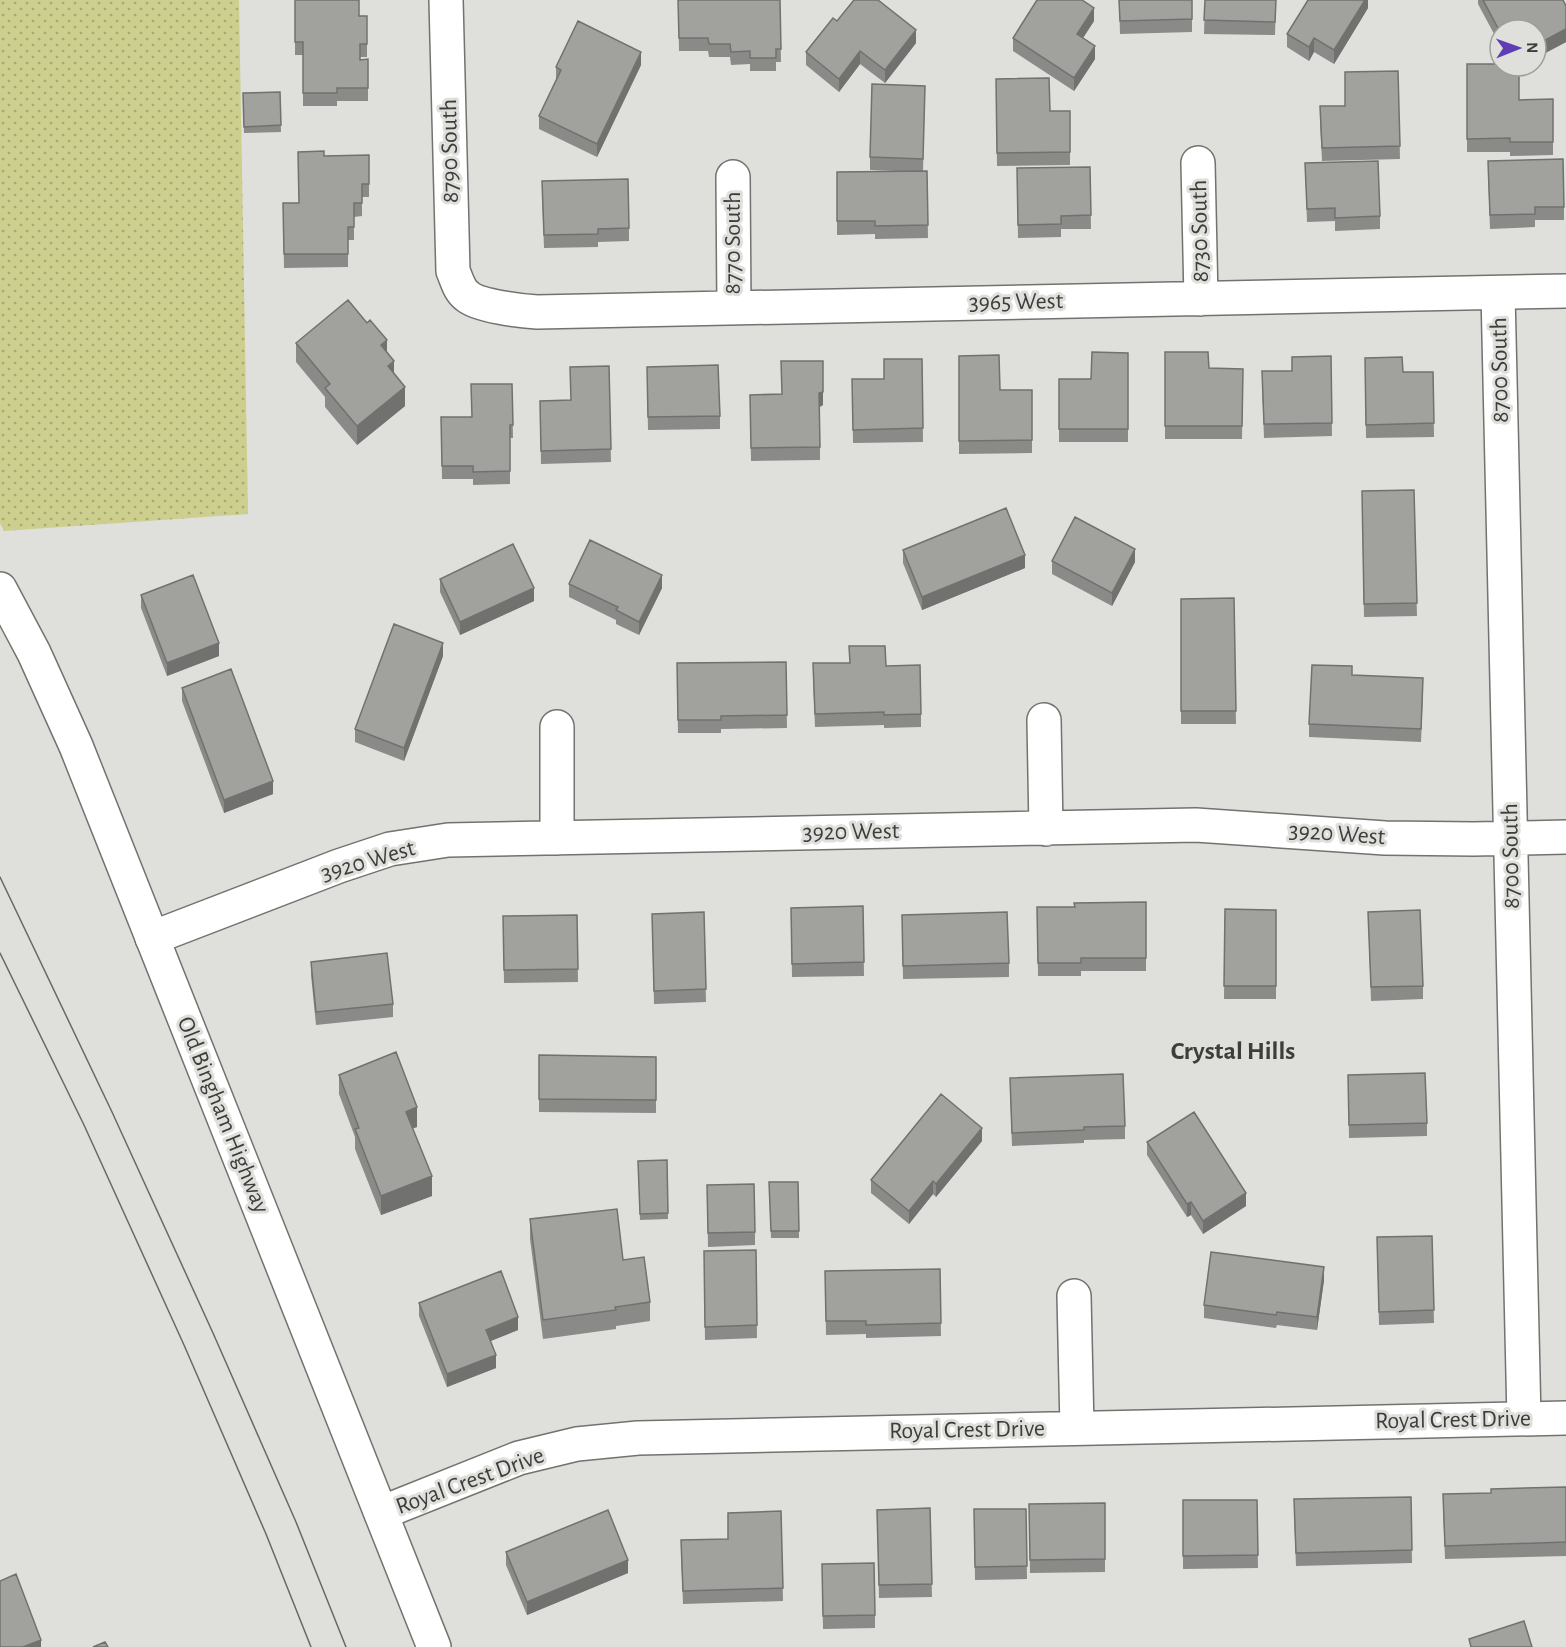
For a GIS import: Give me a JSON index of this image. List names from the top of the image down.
{
  "streets": {
    "street": [
      "8790 South",
      "8730 South",
      "8770 South",
      "3965 West",
      "8700 South",
      "3920 West",
      "Old Bingham Highway",
      "Royal Crest Drive"
    ]
  },
  "crossings": [
    ["8790 South", "3965 West"],
    ["8730 South", "3965 West"],
    ["8770 South", "3965 West"],
    ["3965 West", "8700 South"],
    ["8700 South", "3920 West"],
    ["8700 South", "Royal Crest Drive"],
    ["3920 West", "Old Bingham Highway"],
    ["Old Bingham Highway", "Royal Crest Drive"]
  ],
  "districts": ["Crystal Hills"],
  "north": "right"
}
